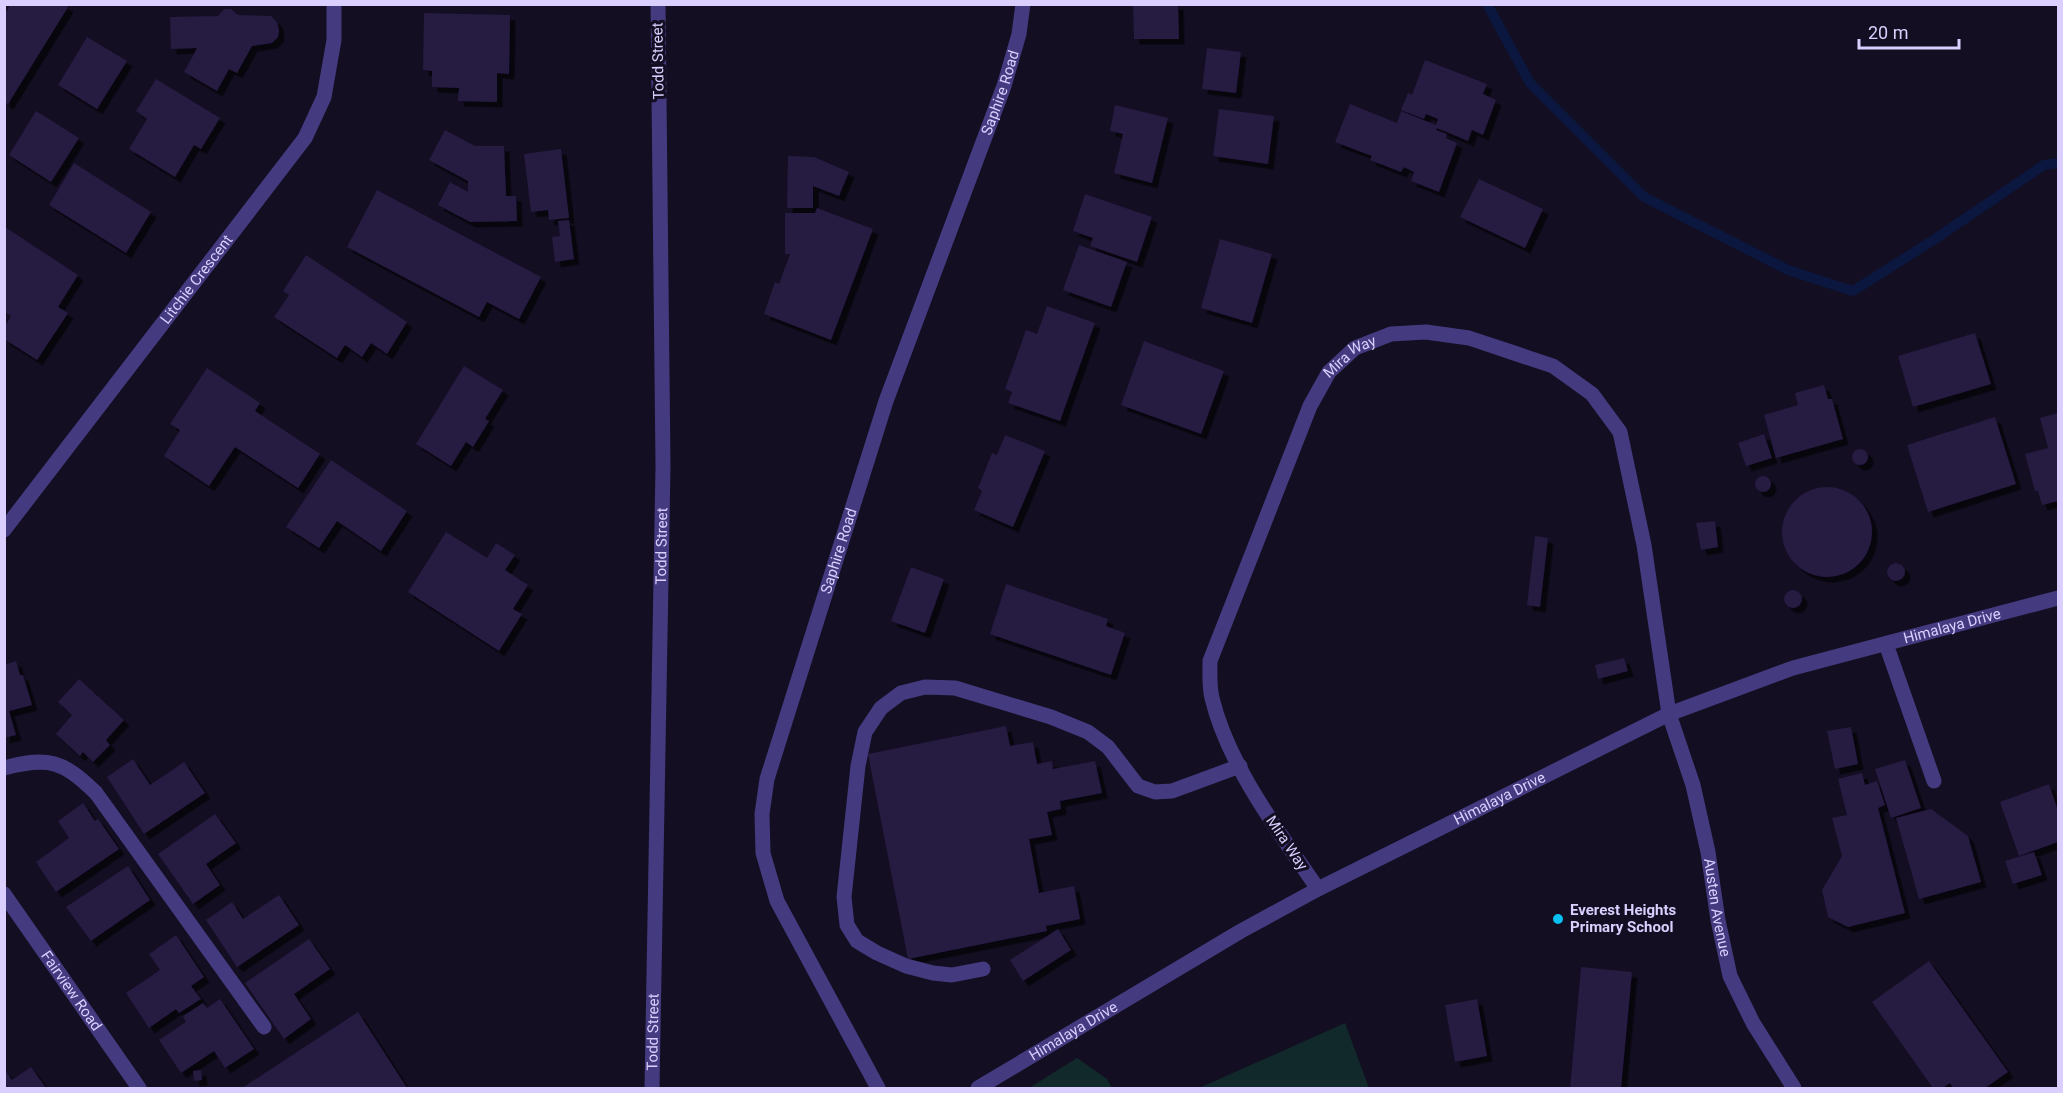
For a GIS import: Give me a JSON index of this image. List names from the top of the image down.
{
  "streets": {
    "street": [
      "Todd Street",
      "Saphire Road",
      "Litchie Crescent",
      "Mira Way",
      "Himalaya Drive",
      "Austen Avenue",
      "Fairview Road"
    ]
  },
  "crossings": [
    ["Mira Way", "Himalaya Drive"],
    ["Mira Way", "Austen Avenue"],
    ["Himalaya Drive", "Austen Avenue"]
  ],
  "places": ["Everest Heights Primary School"],
  "scale_bar": "20 m"
}
